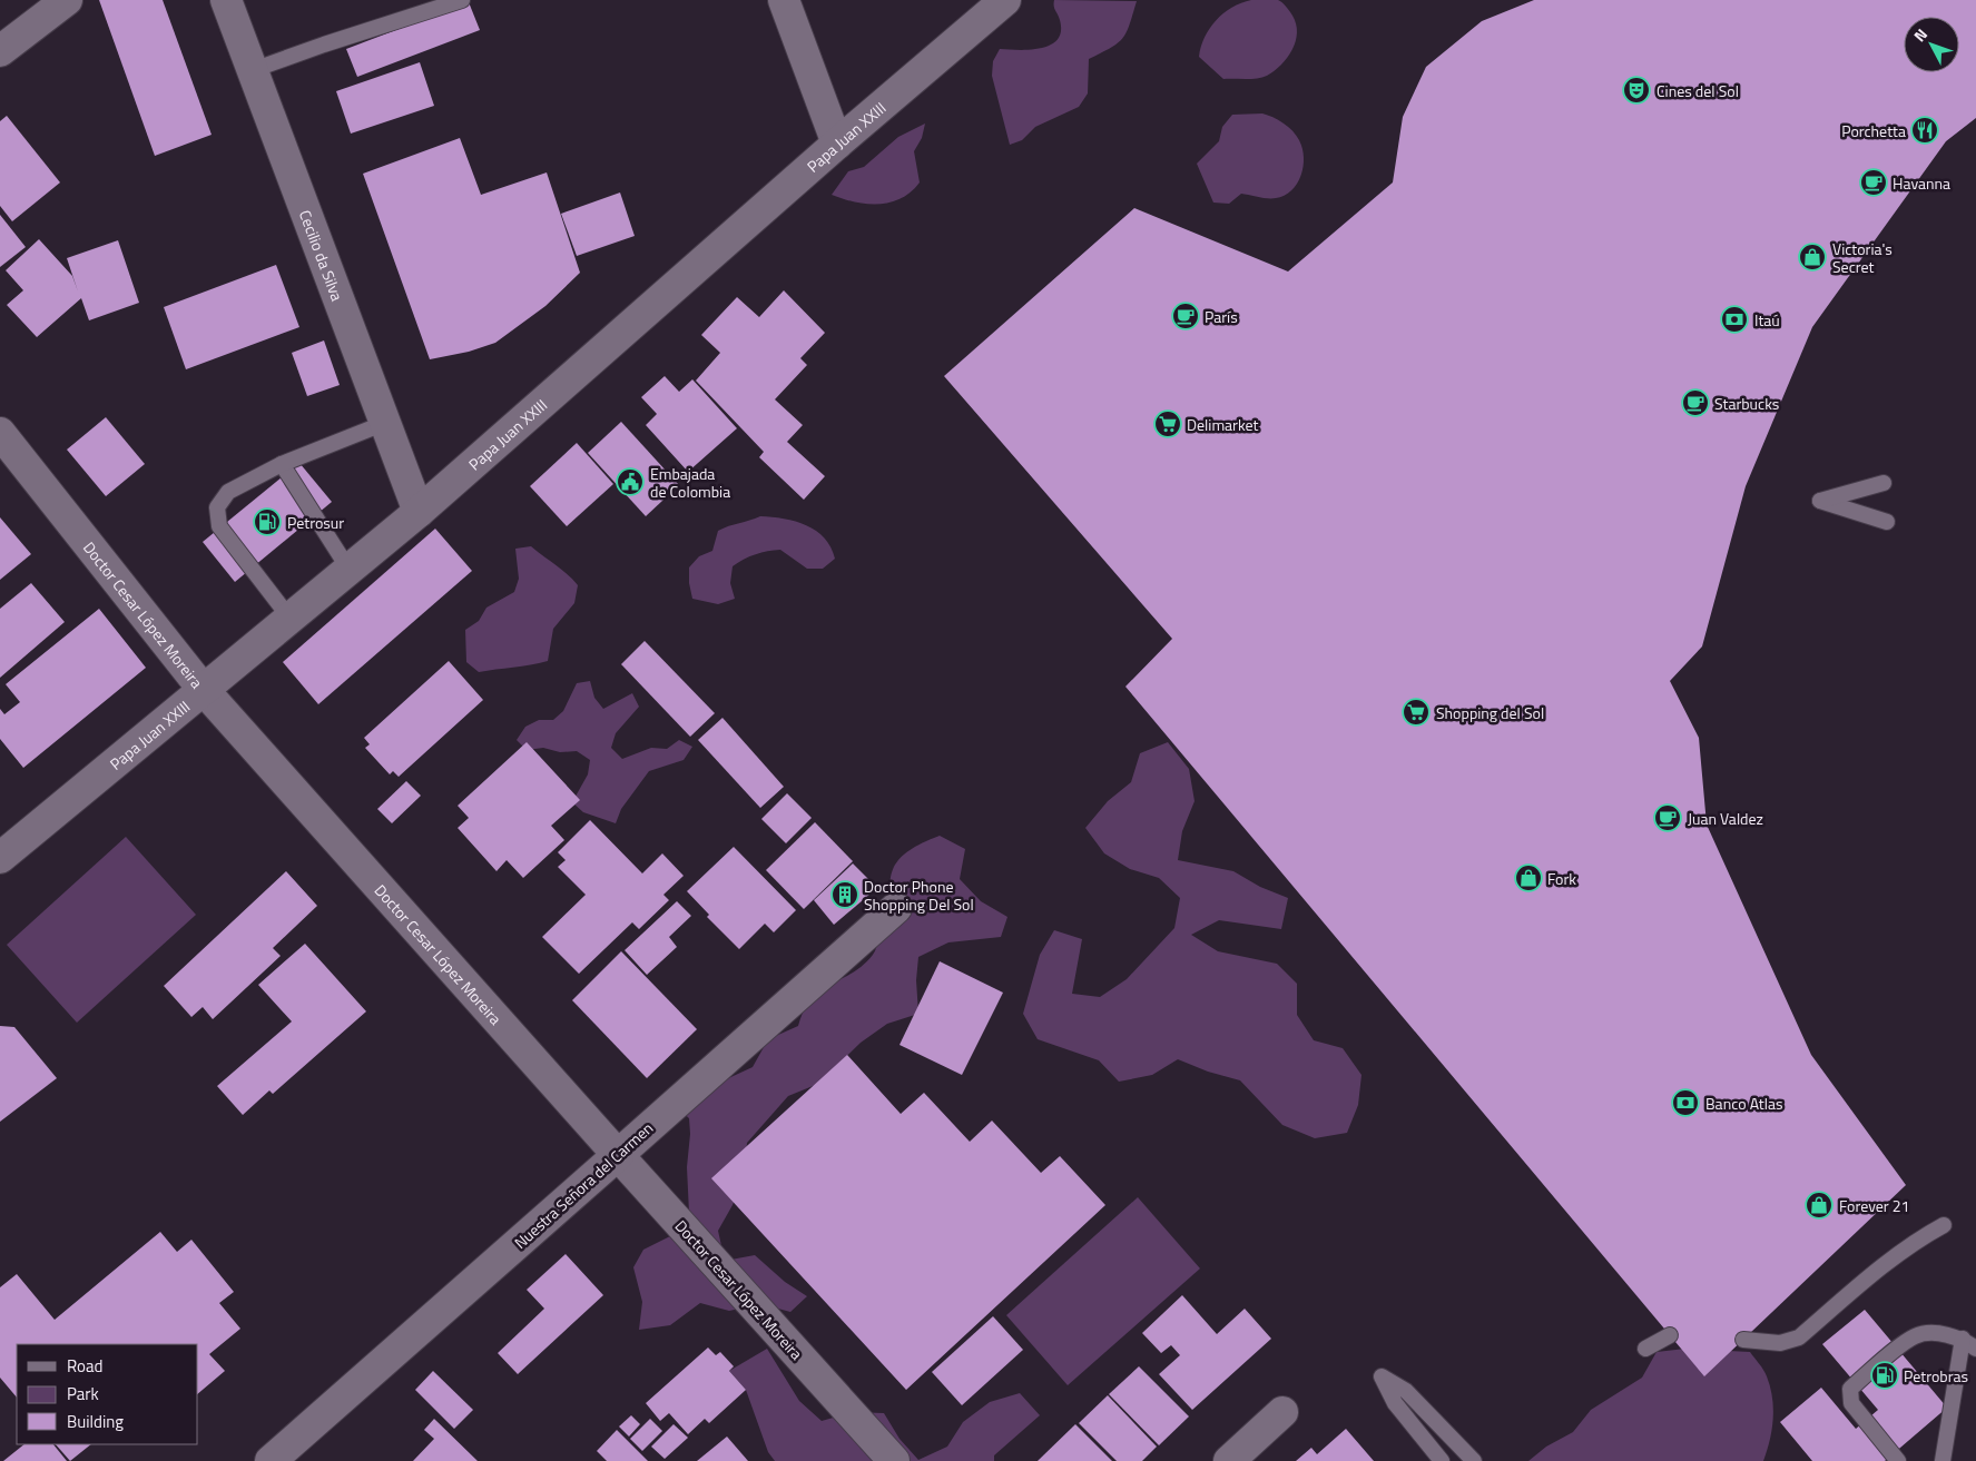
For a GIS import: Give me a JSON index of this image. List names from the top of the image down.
{
  "streets": {
    "street": [
      "Papa Juan XXIII",
      "Cecilio da Silva",
      "Doctor Cesar López Moreira",
      "Nuestra Señora del Carmen"
    ]
  },
  "crossings": [
    ["Papa Juan XXIII", "Cecilio da Silva"],
    ["Papa Juan XXIII", "Doctor Cesar López Moreira"],
    ["Doctor Cesar López Moreira", "Nuestra Señora del Carmen"]
  ],
  "places": {
    "theatre": ["Cines del Sol"],
    "restaurant": ["Porchetta"],
    "cafe": [
      "Havanna",
      "París",
      "Starbucks",
      "Juan Valdez"
    ],
    "shop": ["Victoria's Secret", "Fork", "Forever 21"],
    "bank": ["Itaú", "Banco Atlas"],
    "supermarket": ["Delimarket", "Shopping del Sol"],
    "public building": ["Embajada de Colombia"],
    "fuel station": ["Petrosur", "Petrobras"],
    "building": ["Doctor Phone Shopping Del Sol"]
  },
  "legend": ["Road", "Park", "Building"],
  "north": "top left"
}
